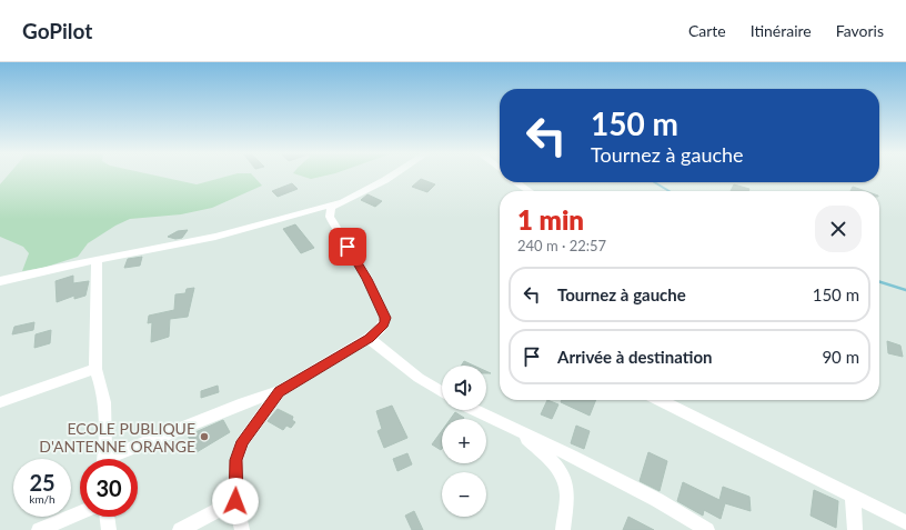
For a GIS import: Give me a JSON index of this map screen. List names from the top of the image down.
{
  "places": ["ECOLE PUBLIQUE D'ANTENNE ORANGE"],
  "page": {
    "header": "GoPilot",
    "nav": ["Carte", "Itinéraire", "Favoris"],
    "turn": ["150 m", "Tournez à gauche"],
    "heading": ["1 min", "240 m · 22:57"],
    "list": [
      {
        "name": "Tournez à gauche",
        "value": "150 m"
      },
      {
        "name": "Arrivée à destination",
        "value": "90 m"
      }
    ],
    "map_buttons": ["+", "−"],
    "speed": "25 km/h",
    "limit": "30"
  }
}
